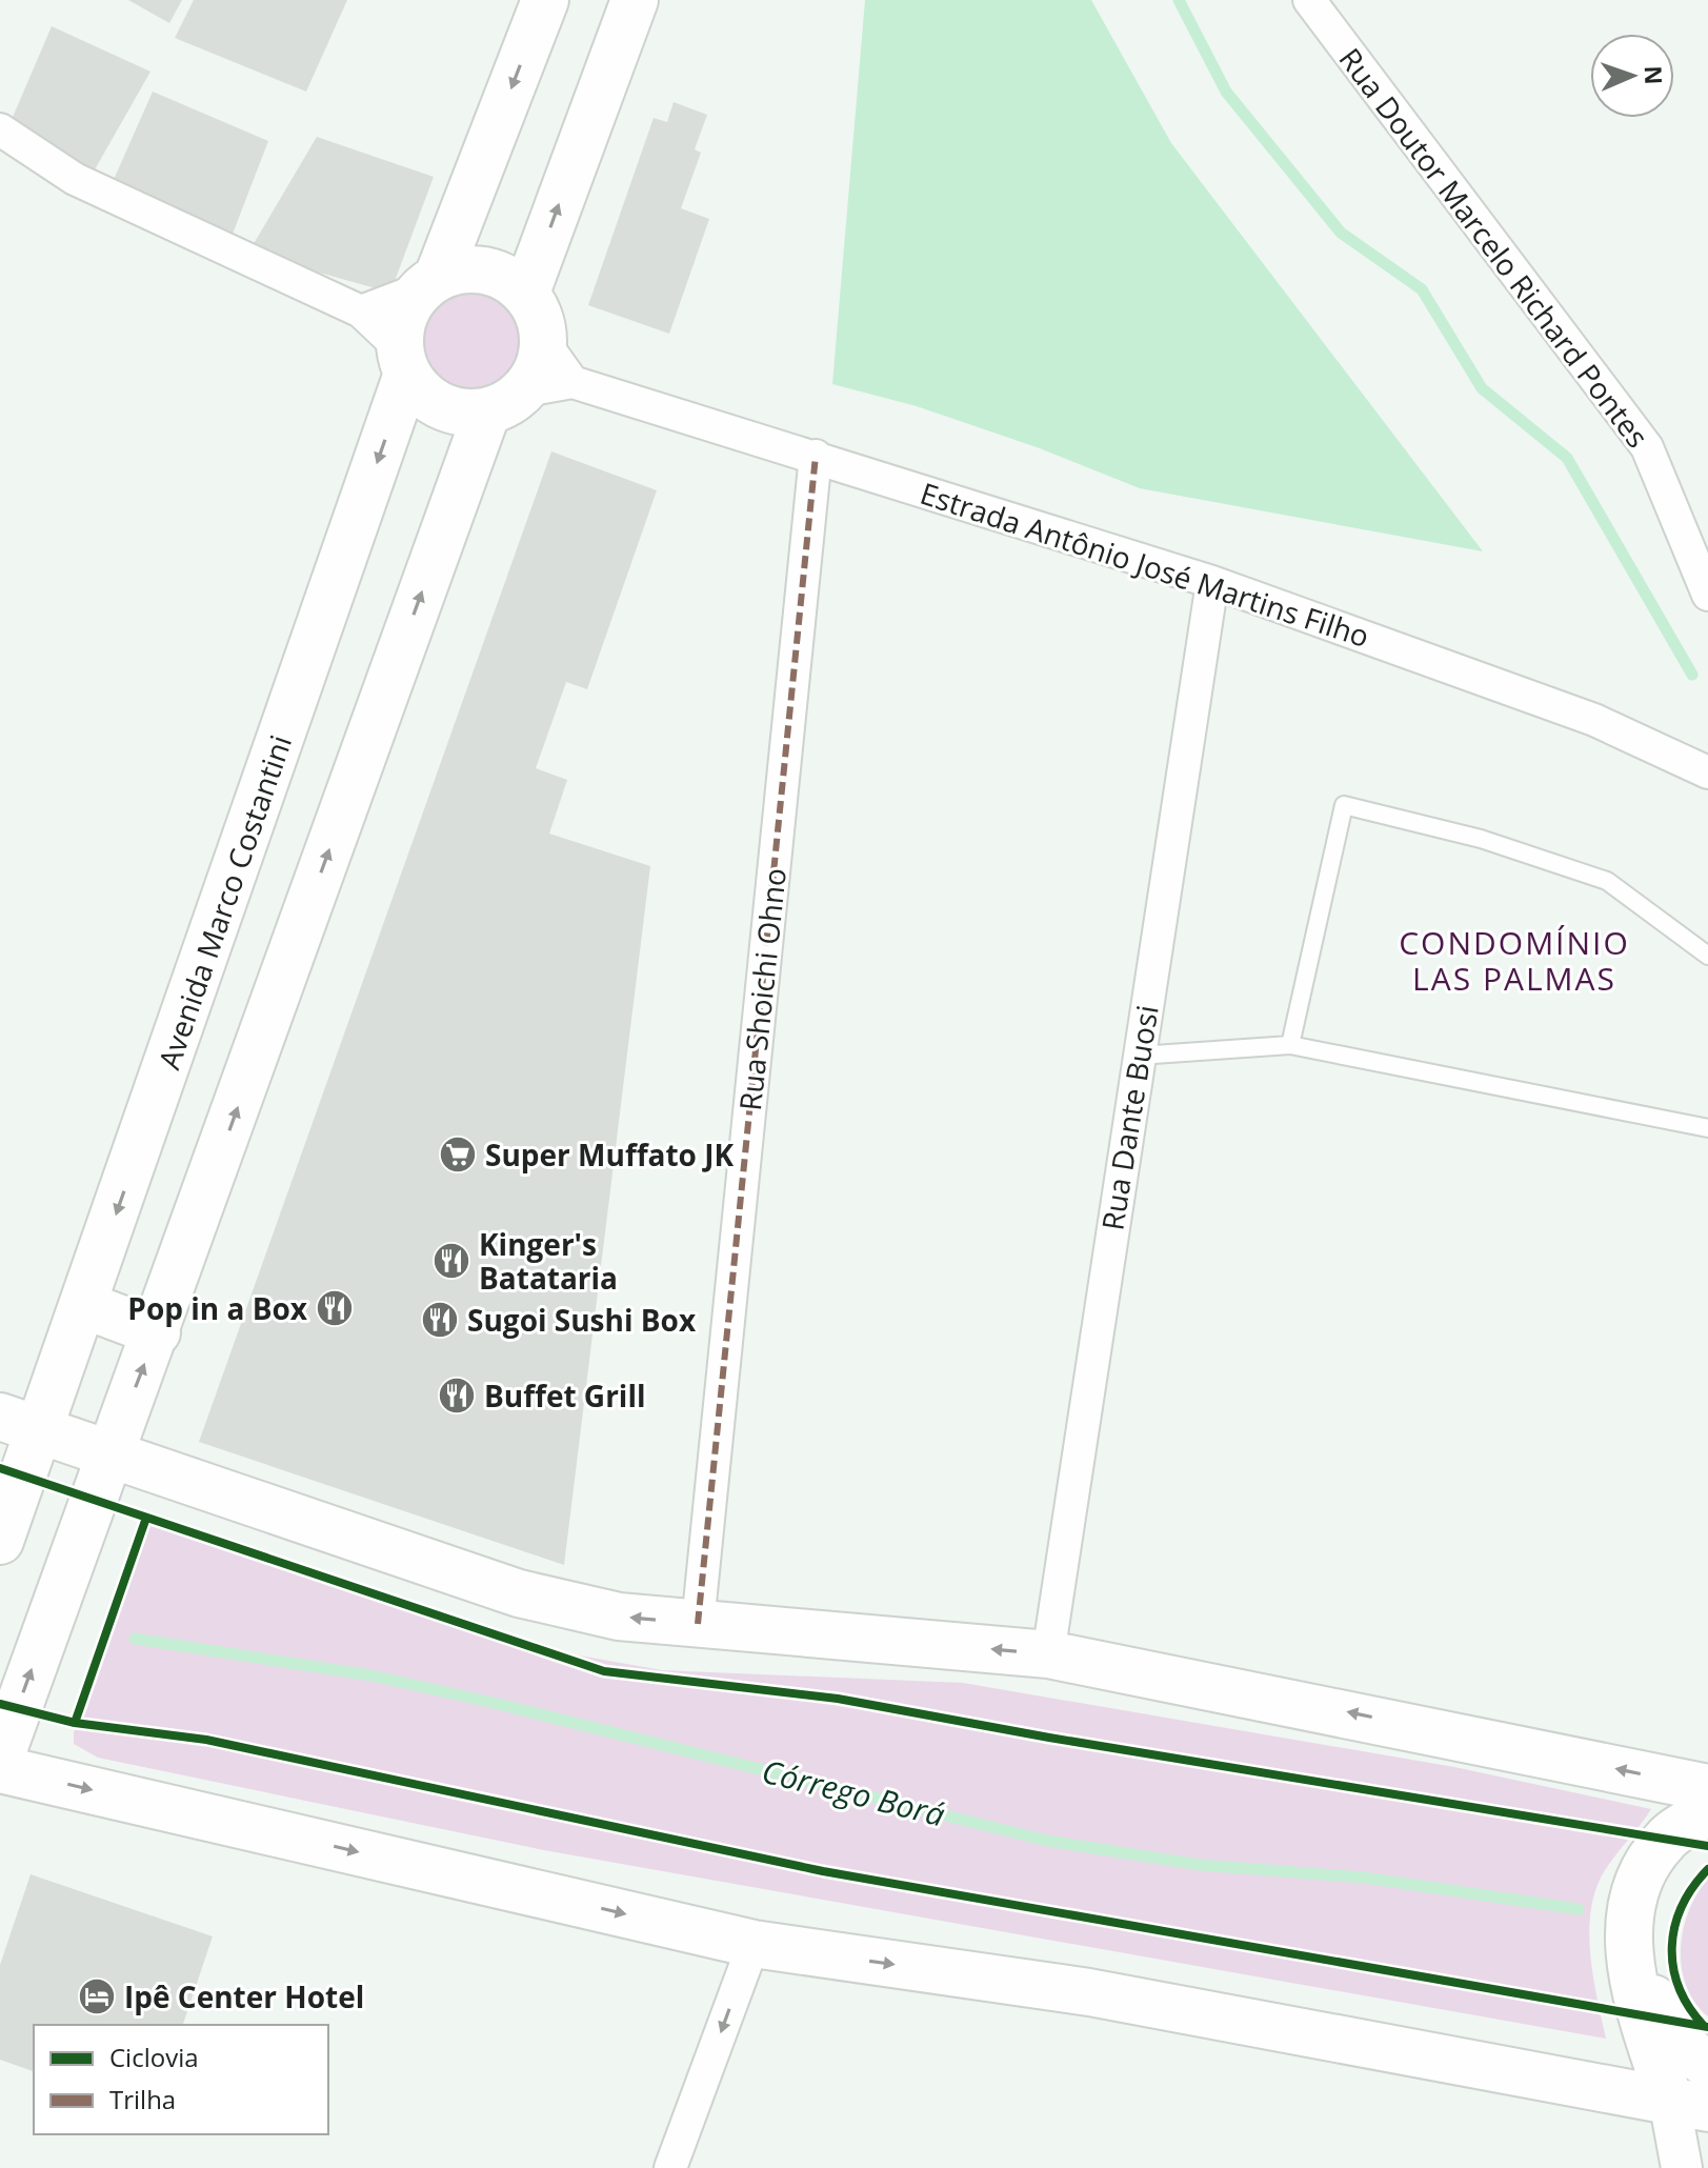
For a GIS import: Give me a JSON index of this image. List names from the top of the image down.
{
  "streets": {
    "main road": ["Avenida Marco Costantini"],
    "street": [
      "Rua Doutor Marcelo Richard Pontes",
      "Estrada Antônio José Martins Filho",
      "Rua Shoichi Ohno",
      "Rua Dante Buosi"
    ]
  },
  "crossings": [
    ["Estrada Antônio José Martins Filho", "Avenida Marco Costantini"],
    ["Estrada Antônio José Martins Filho", "Rua Shoichi Ohno"],
    ["Estrada Antônio José Martins Filho", "Rua Dante Buosi"]
  ],
  "districts": ["CONDOMÍNIO LAS PALMAS"],
  "water": ["Córrego Borá"],
  "places": {
    "supermarket": ["Super Muffato JK"],
    "restaurant": [
      "Kinger's Batataria",
      "Pop in a Box",
      "Sugoi Sushi Box",
      "Buffet Grill"
    ],
    "hotel": ["Ipê Center Hotel"]
  },
  "legend": ["Ciclovia", "Trilha"],
  "north": "right"
}
